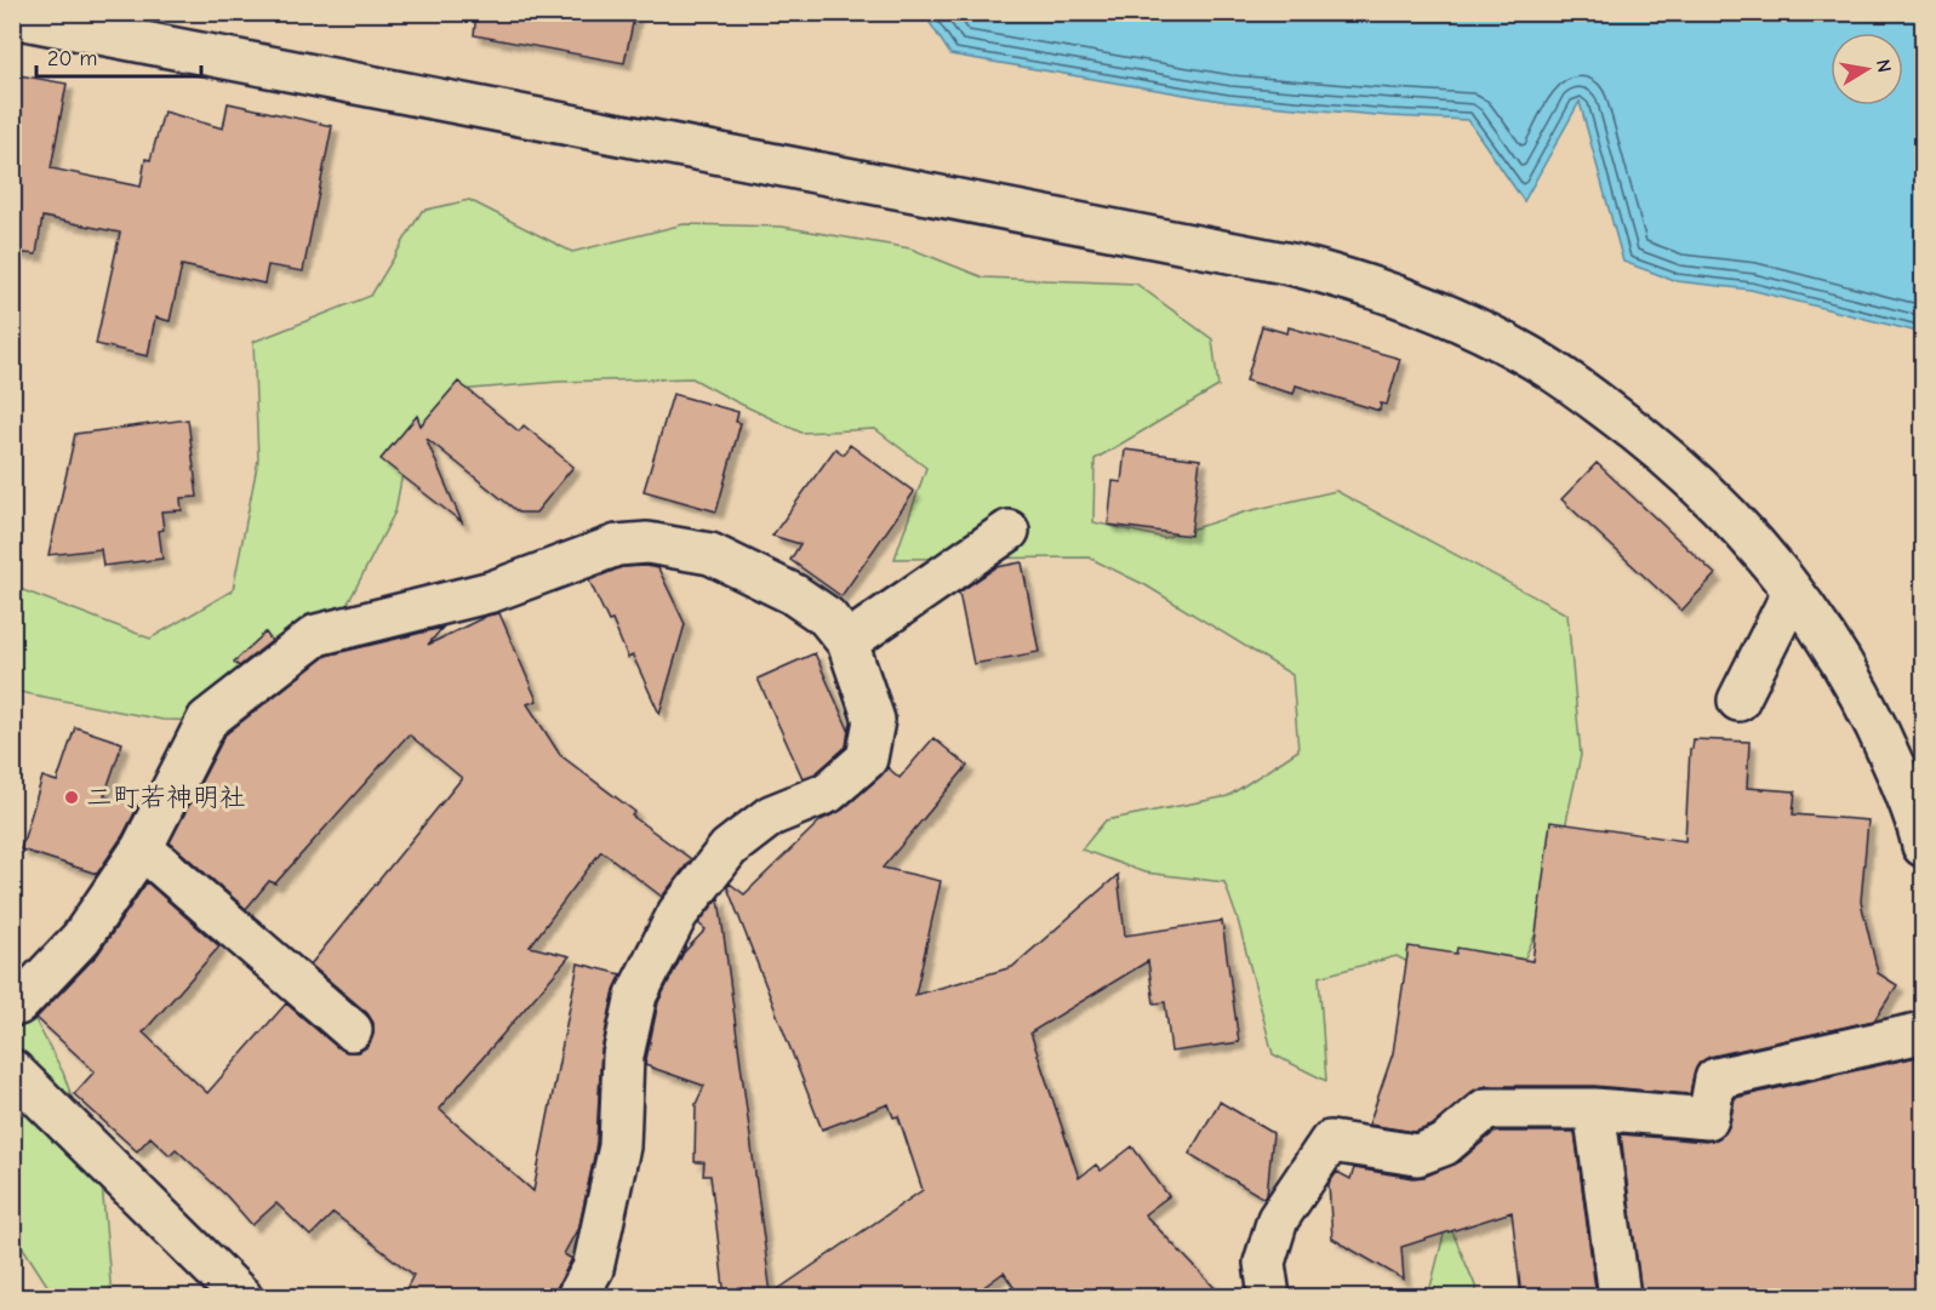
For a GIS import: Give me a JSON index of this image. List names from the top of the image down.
{
  "places": ["二町若神明社"],
  "scale_bar": "20 m",
  "north": "right"
}
